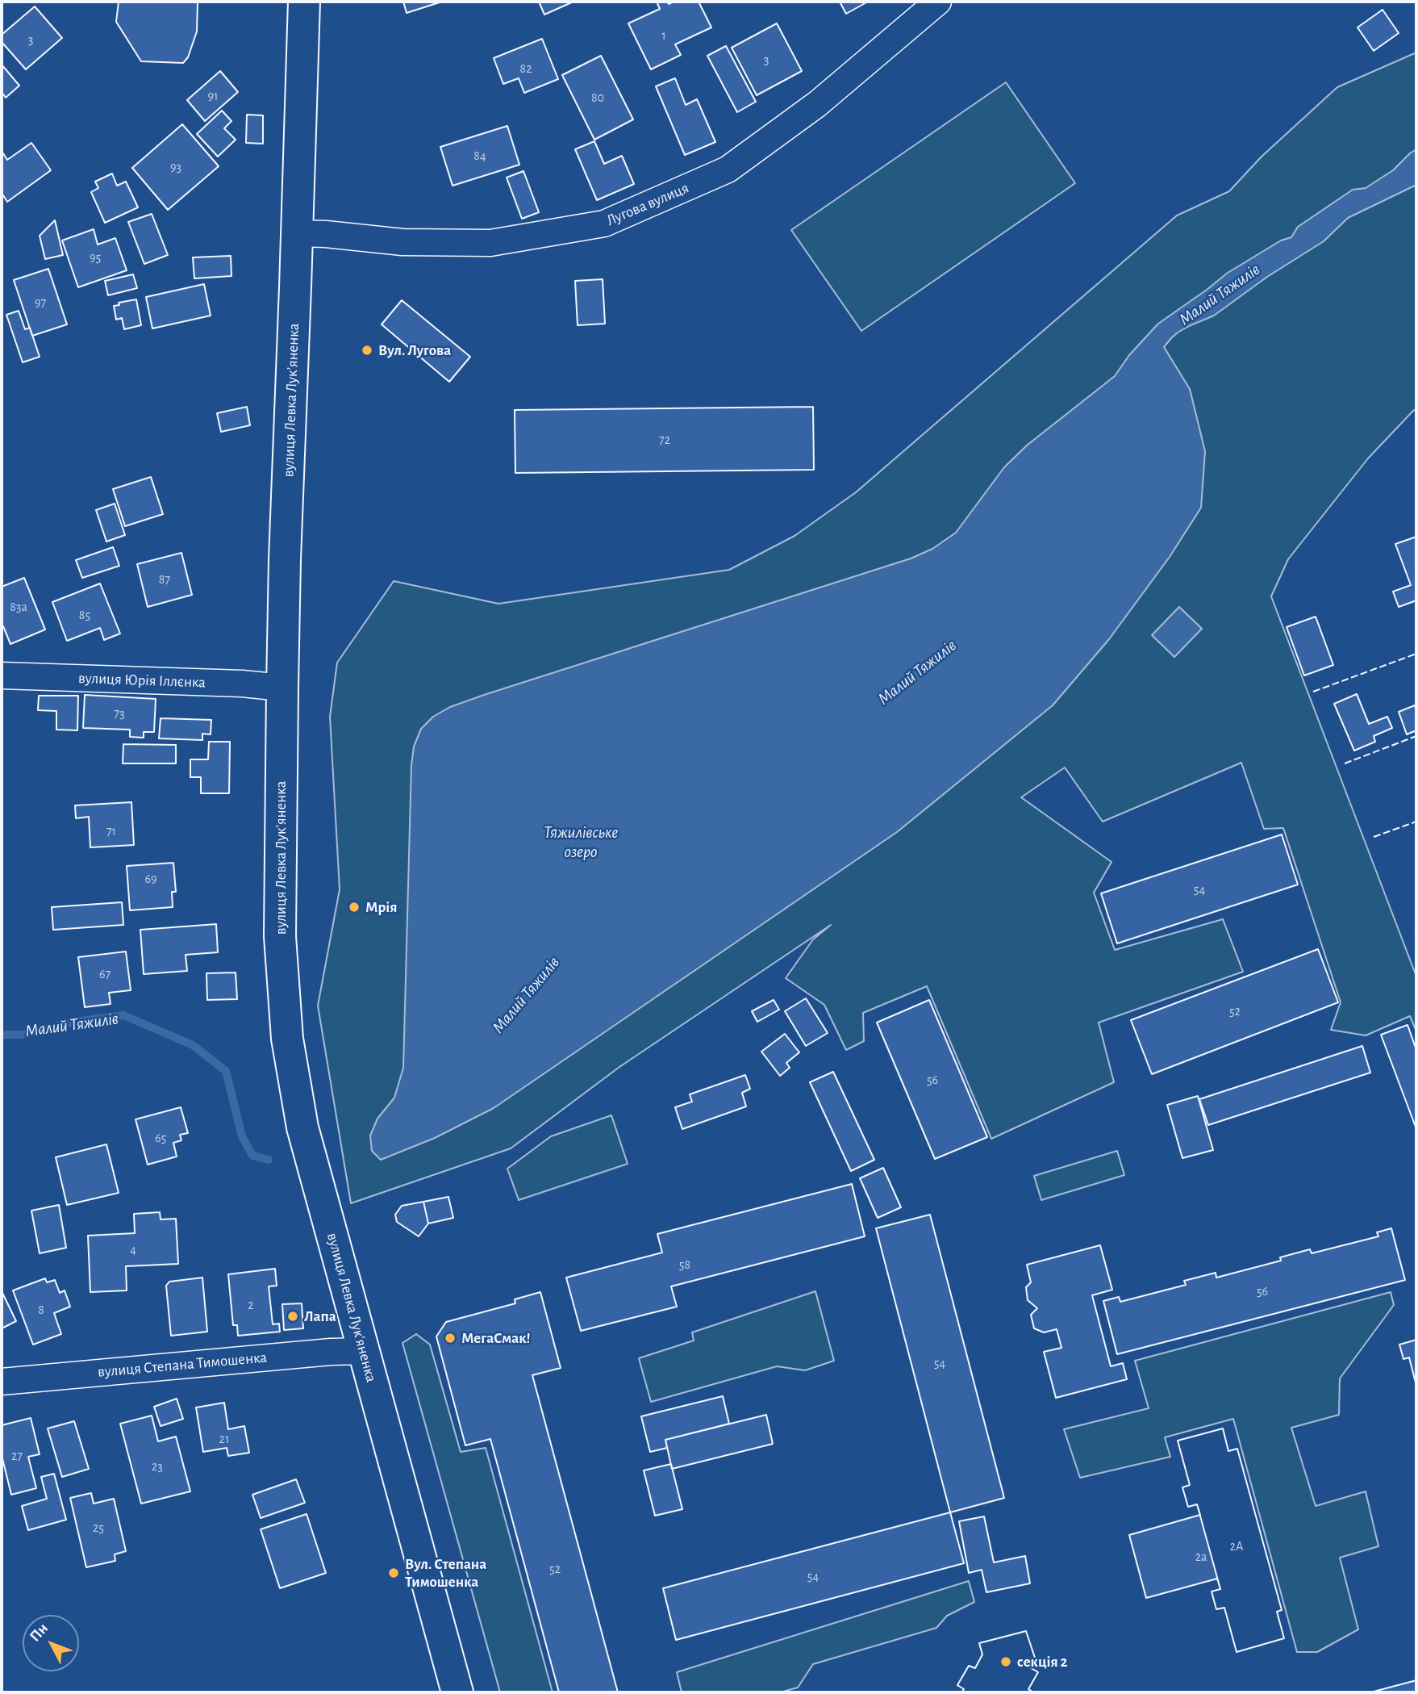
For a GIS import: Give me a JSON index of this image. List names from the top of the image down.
{
  "streets": {
    "main road": ["вулиця Левка Лукʼяненка"],
    "street": ["Лугова вулиця", "вулиця Юрія Іллєнка", "вулиця Степана Тимошенка"]
  },
  "crossings": [
    ["Лугова вулиця", "вулиця Левка Лукʼяненка"],
    ["вулиця Левка Лукʼяненка", "вулиця Юрія Іллєнка"],
    ["вулиця Левка Лукʼяненка", "вулиця Степана Тимошенка"]
  ],
  "water": ["Малий Тяжилів", "Тяжилівське озеро"],
  "places": [
    "Вул. Лугова",
    "Мрія",
    "Лапа",
    "МегаСмак!",
    "Вул. Степана Тимошенка",
    "секція 2"
  ],
  "house_numbers": [
    "1",
    "3",
    "3",
    "82",
    "91",
    "80",
    "84",
    "93",
    "95",
    "97",
    "72",
    "87",
    "83а",
    "85",
    "73",
    "71",
    "69",
    "54",
    "67",
    "52",
    "56",
    "65",
    "4",
    "58",
    "56",
    "2",
    "8",
    "54",
    "21",
    "27",
    "23",
    "25",
    "2А",
    "2а",
    "52",
    "54"
  ],
  "north": "top left"
}
